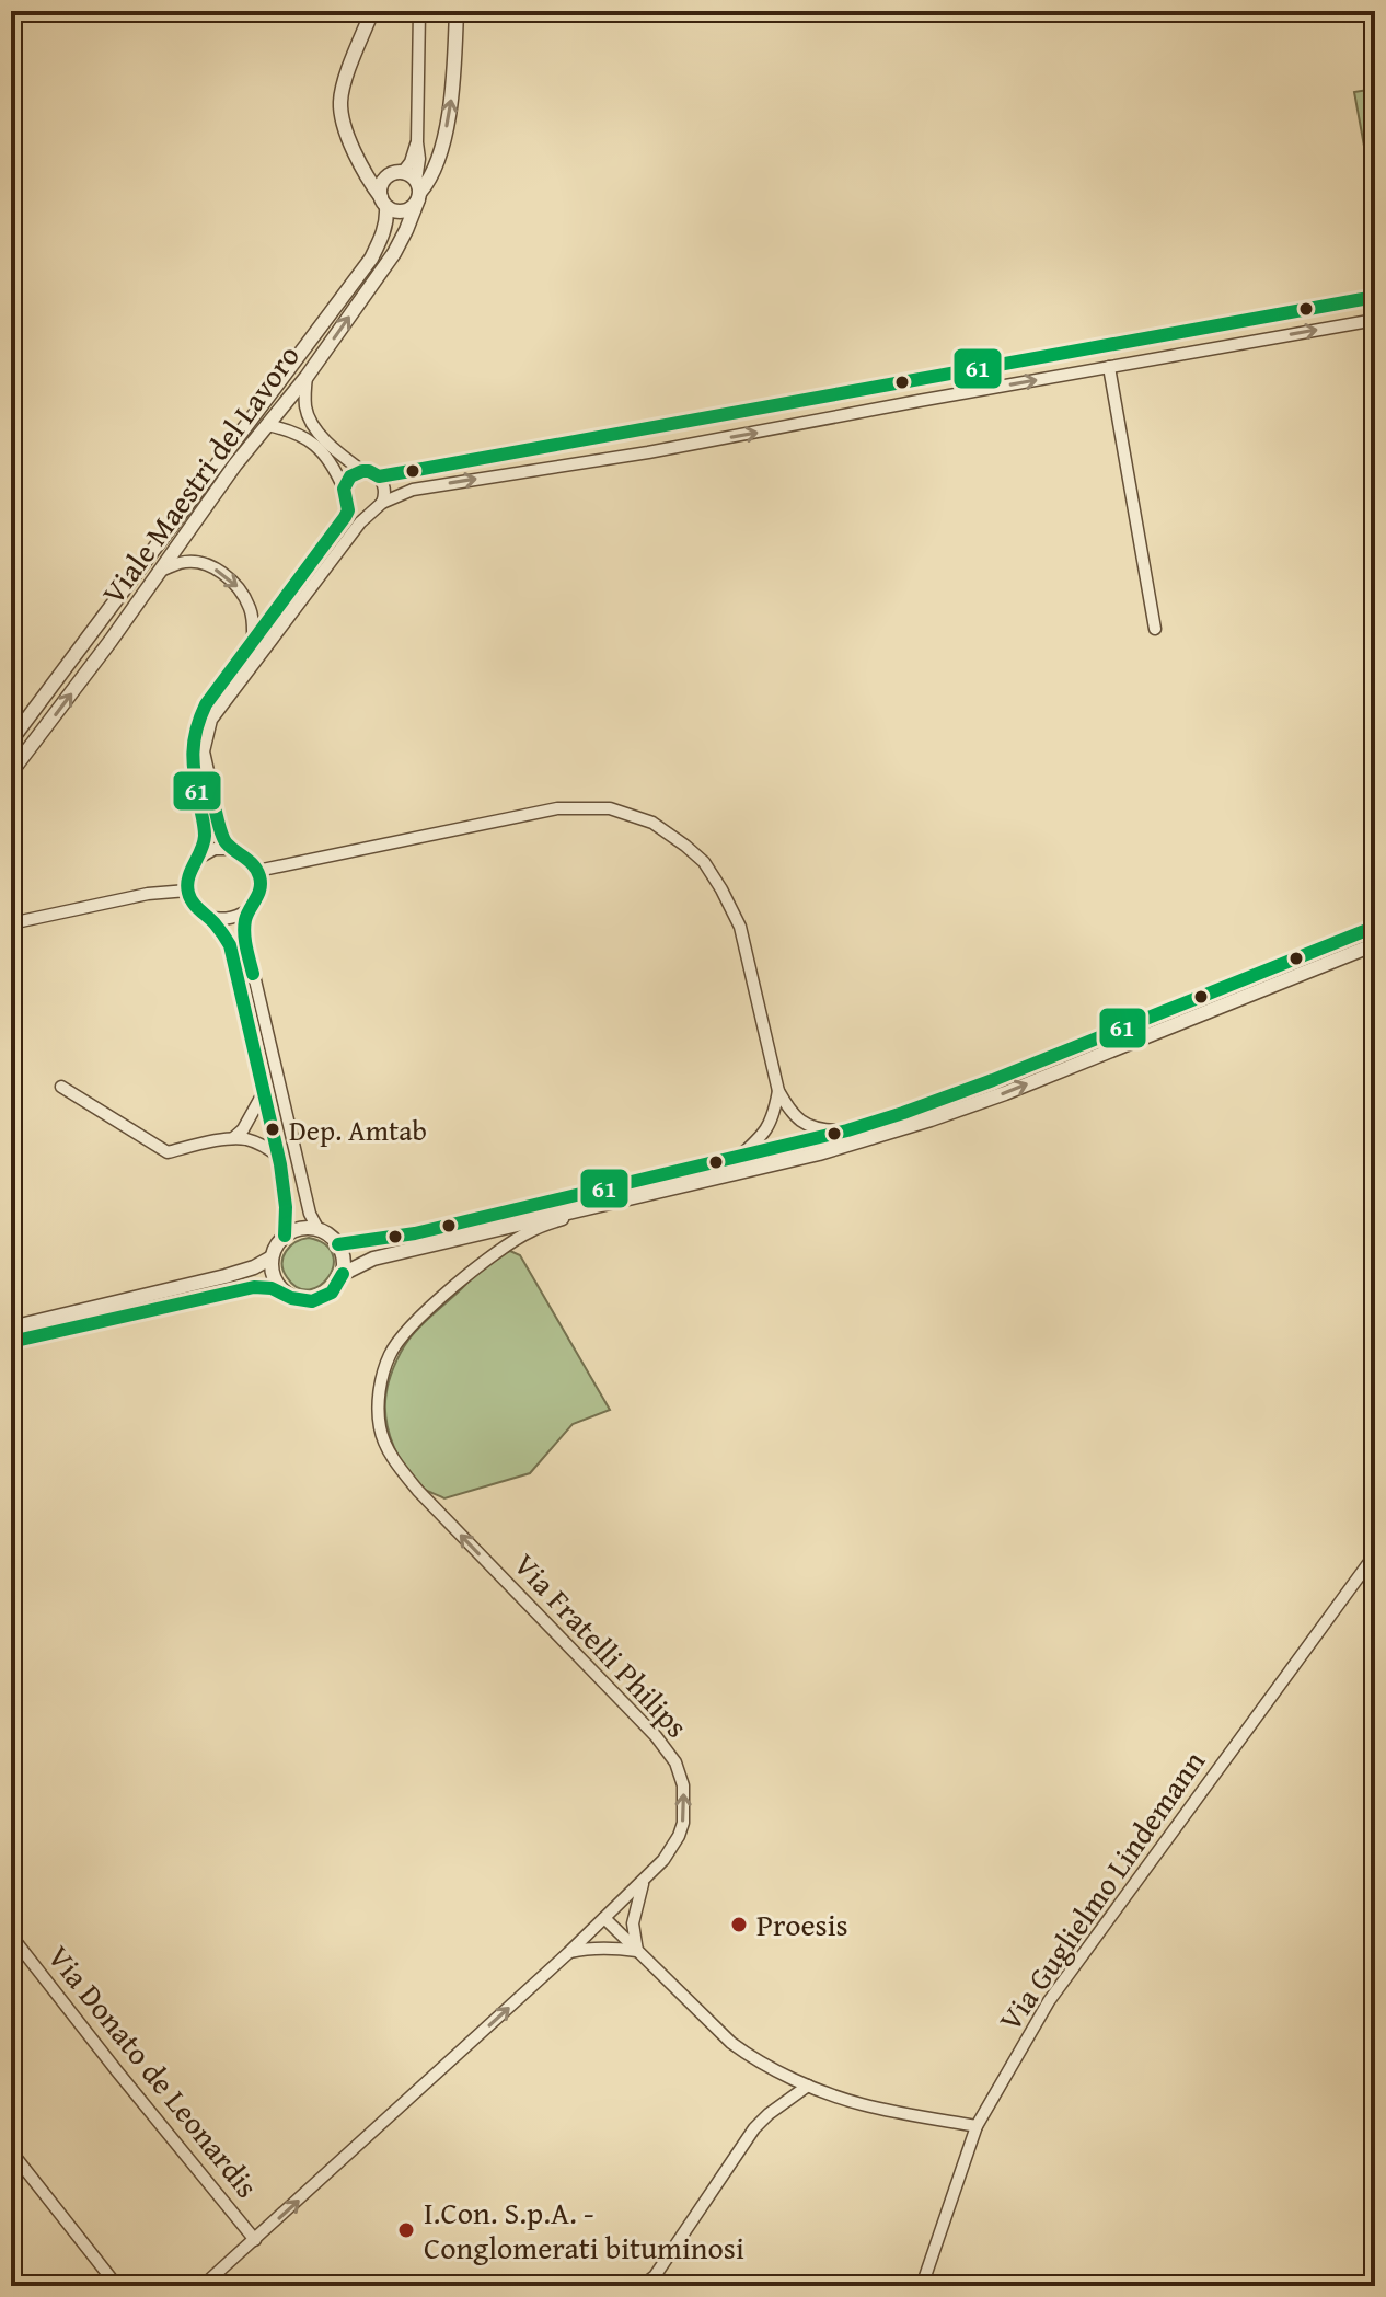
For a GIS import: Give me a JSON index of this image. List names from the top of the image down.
{
  "streets": {
    "street": [
      "Viale Maestri del Lavoro",
      "Via Fratelli Philips",
      "Via Guglielmo Lindemann",
      "Via Donato de Leonardis"
    ]
  },
  "crossings": [
    ["Via Fratelli Philips", "Via Donato de Leonardis"]
  ],
  "places": ["Dep. Amtab", "Proesis", "I.Con. S.p.A. - Conglomerati bituminosi"],
  "lines": ["transit line 61"]
}
